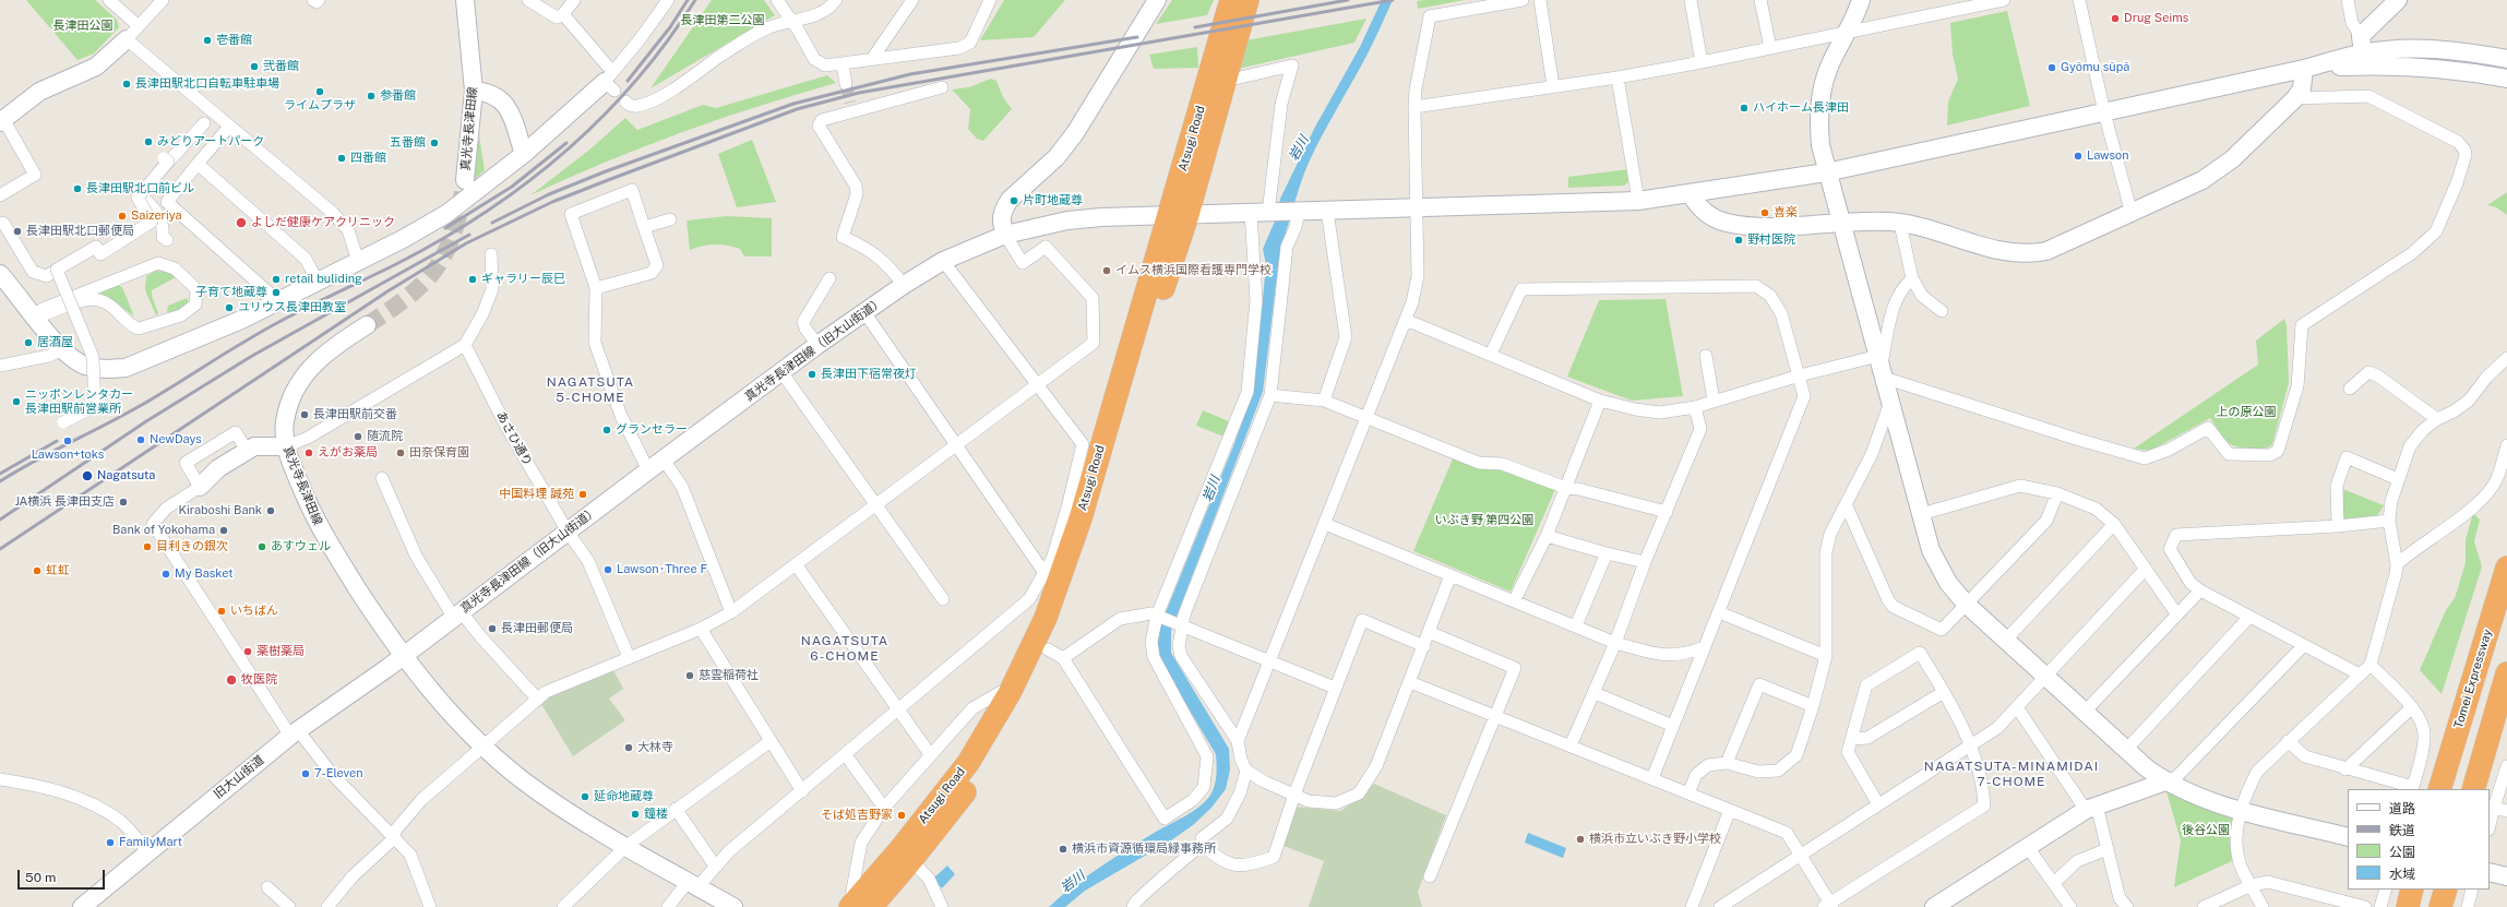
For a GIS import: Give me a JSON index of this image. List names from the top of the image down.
{
  "streets": {
    "highway": ["Atsugi Road", "Tomei Expressway"],
    "street": [
      "真光寺長津田線",
      "真光寺長津田線（旧大山街道）",
      "あさひ通り",
      "旧大山街道"
    ]
  },
  "crossings": [
    ["真光寺長津田線", "真光寺長津田線（旧大山街道）"],
    ["真光寺長津田線", "旧大山街道"],
    ["Atsugi Road", "真光寺長津田線（旧大山街道）"],
    ["真光寺長津田線（旧大山街道）", "あさひ通り"],
    ["真光寺長津田線（旧大山街道）", "旧大山街道"]
  ],
  "districts": ["NAGATSUTA 5-CHOME", "NAGATSUTA 6-CHOME", "NAGATSUTA-MINAMIDAI 7-CHOME"],
  "water": ["岩川"],
  "parks": [
    "長津田第二公園",
    "長津田公園",
    "上の原公園",
    "いぶき野 第四公園",
    "後谷公園"
  ],
  "places": [
    "Drug Seims",
    "壱番館",
    "弐番館",
    "Gyōmu sūpā",
    "長津田駅北口自転車駐車場",
    "ライムプラザ",
    "参番館",
    "ハイホーム長津田",
    "みどりアートパーク",
    "五番館",
    "Lawson",
    "四番館",
    "長津田駅北口前ビル",
    "片町地蔵尊",
    "喜楽",
    "Saizeriya",
    "よしだ健康ケアクリニック",
    "長津田駅北口郵便局",
    "野村医院",
    "イムス横浜国際看護専門学校",
    "retail buliding",
    "ギャラリー辰巳",
    "子育て地蔵尊",
    "ユリウス長津田教室",
    "居酒屋",
    "長津田下宿常夜灯",
    "ニッポンレンタカー 長津田駅前営業所",
    "長津田駅前交番",
    "グランセラー",
    "随流院",
    "NewDays",
    "Lawson+toks",
    "えがお薬局",
    "田奈保育園",
    "Nagatsuta",
    "中国料理 誠苑",
    "JA横浜 長津田支店",
    "Kiraboshi Bank",
    "Bank of Yokohama",
    "目利きの銀次",
    "あすウェル",
    "Lawson･Three F",
    "虹虹",
    "My Basket",
    "いちばん",
    "長津田郵便局",
    "薬樹薬局",
    "慈雲稲荷社",
    "牧医院",
    "大林寺",
    "7-Eleven",
    "延命地蔵尊",
    "鐘楼",
    "そば処吉野家",
    "横浜市立いぶき野小学校",
    "FamilyMart",
    "横浜市資源循環局緑事務所"
  ],
  "legend": [
    "道路",
    "鉄道",
    "公園",
    "水域"
  ],
  "scale_bar": "50 m"
}
